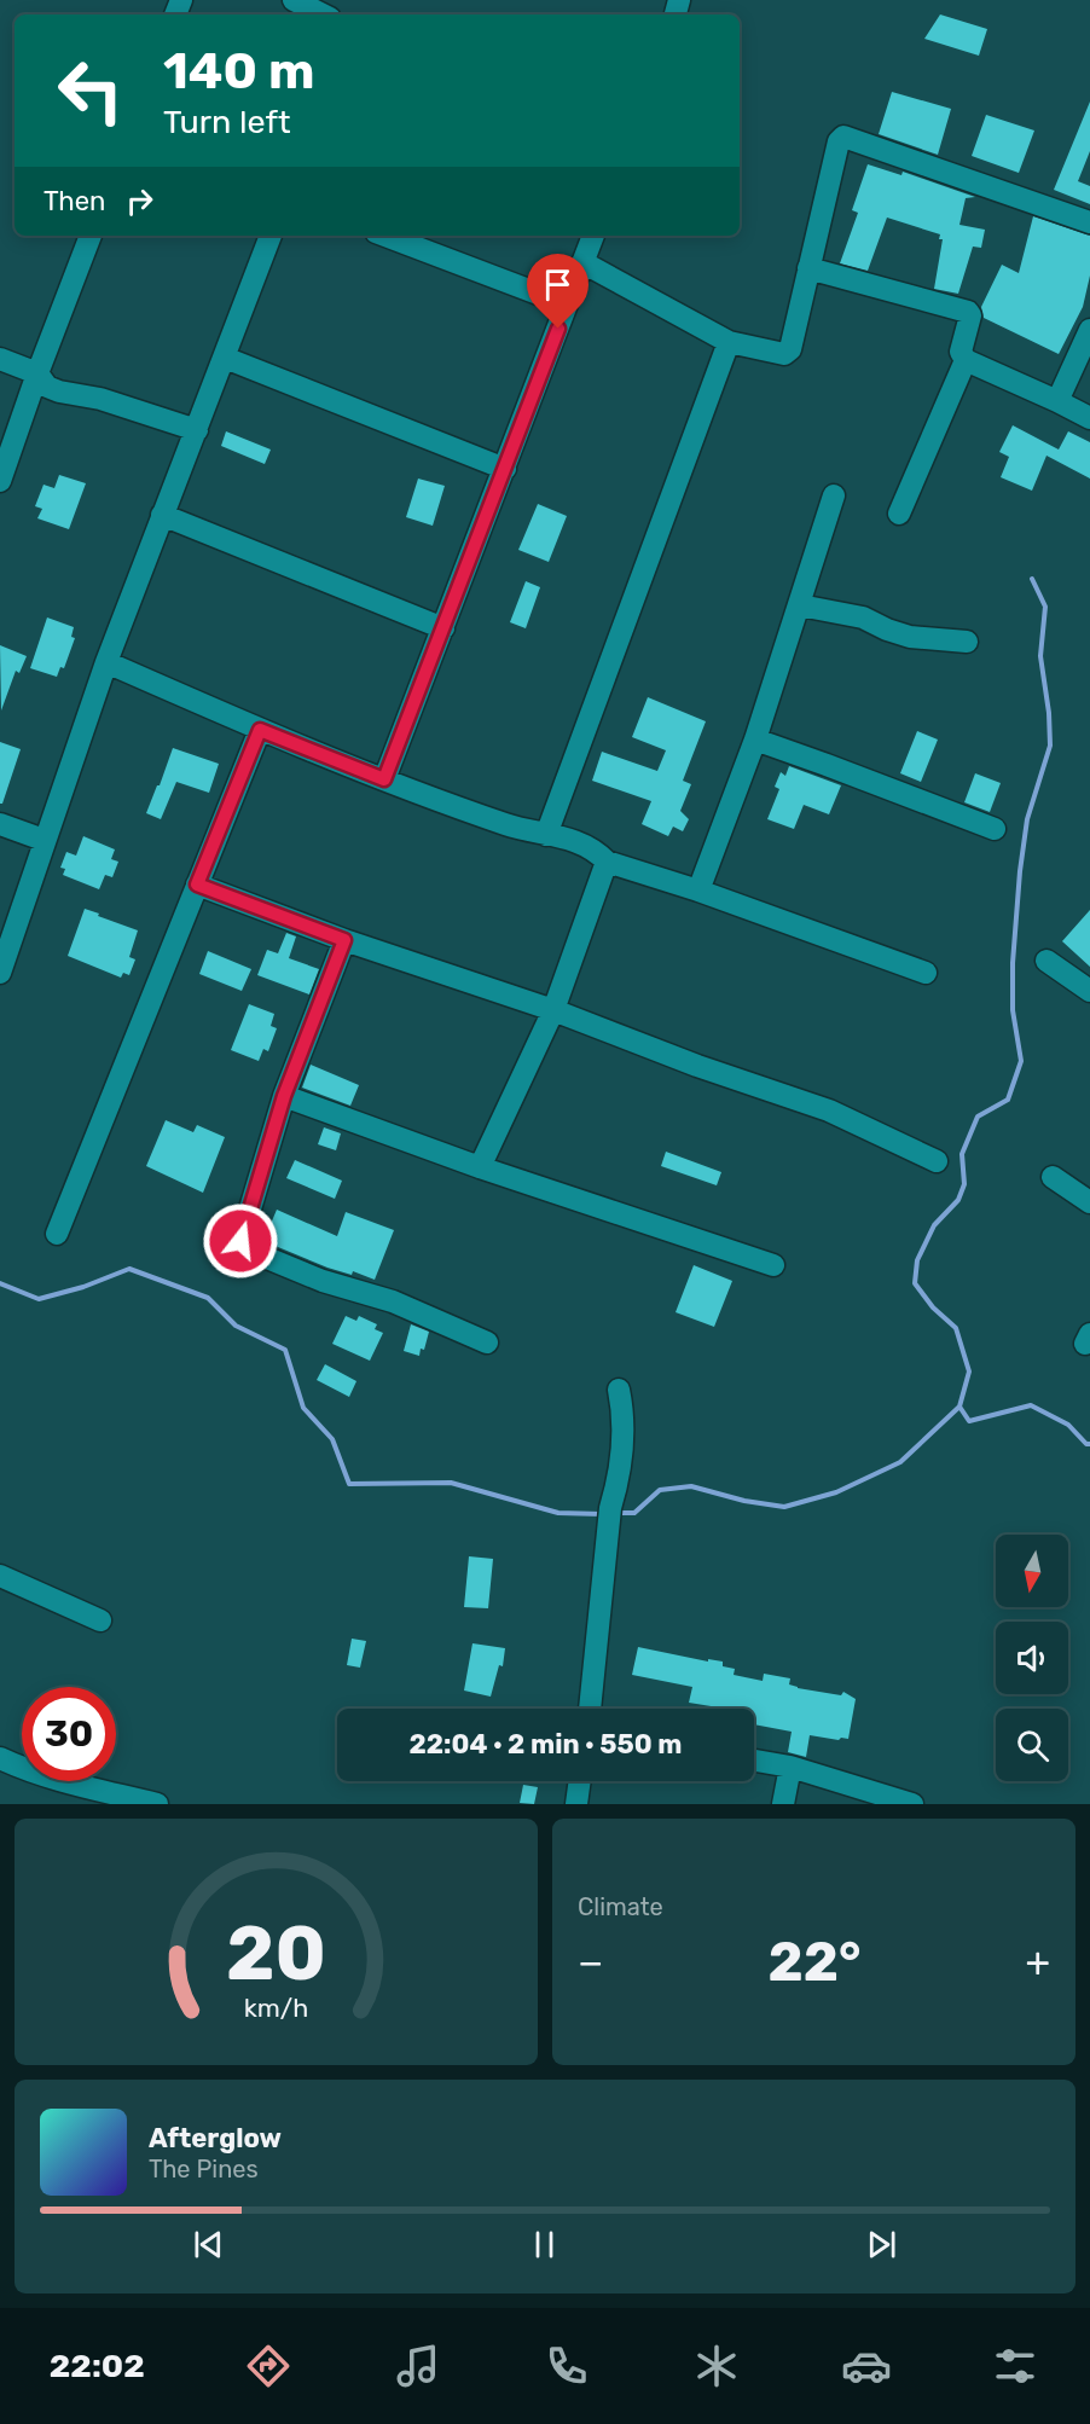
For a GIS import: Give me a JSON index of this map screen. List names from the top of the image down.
{
  "north": "bottom",
  "page": {
    "turn": ["140 m", "Turn left"],
    "then": "Then",
    "limit": "30",
    "trip": "22:04 · 2 min · 550 m",
    "tile": "Climate",
    "heat": ["−", "22°", "+"],
    "song": ["Afterglow", "The Pines"],
    "tabs": "22:02",
    "gauge": ["20", "km/h"]
  }
}
